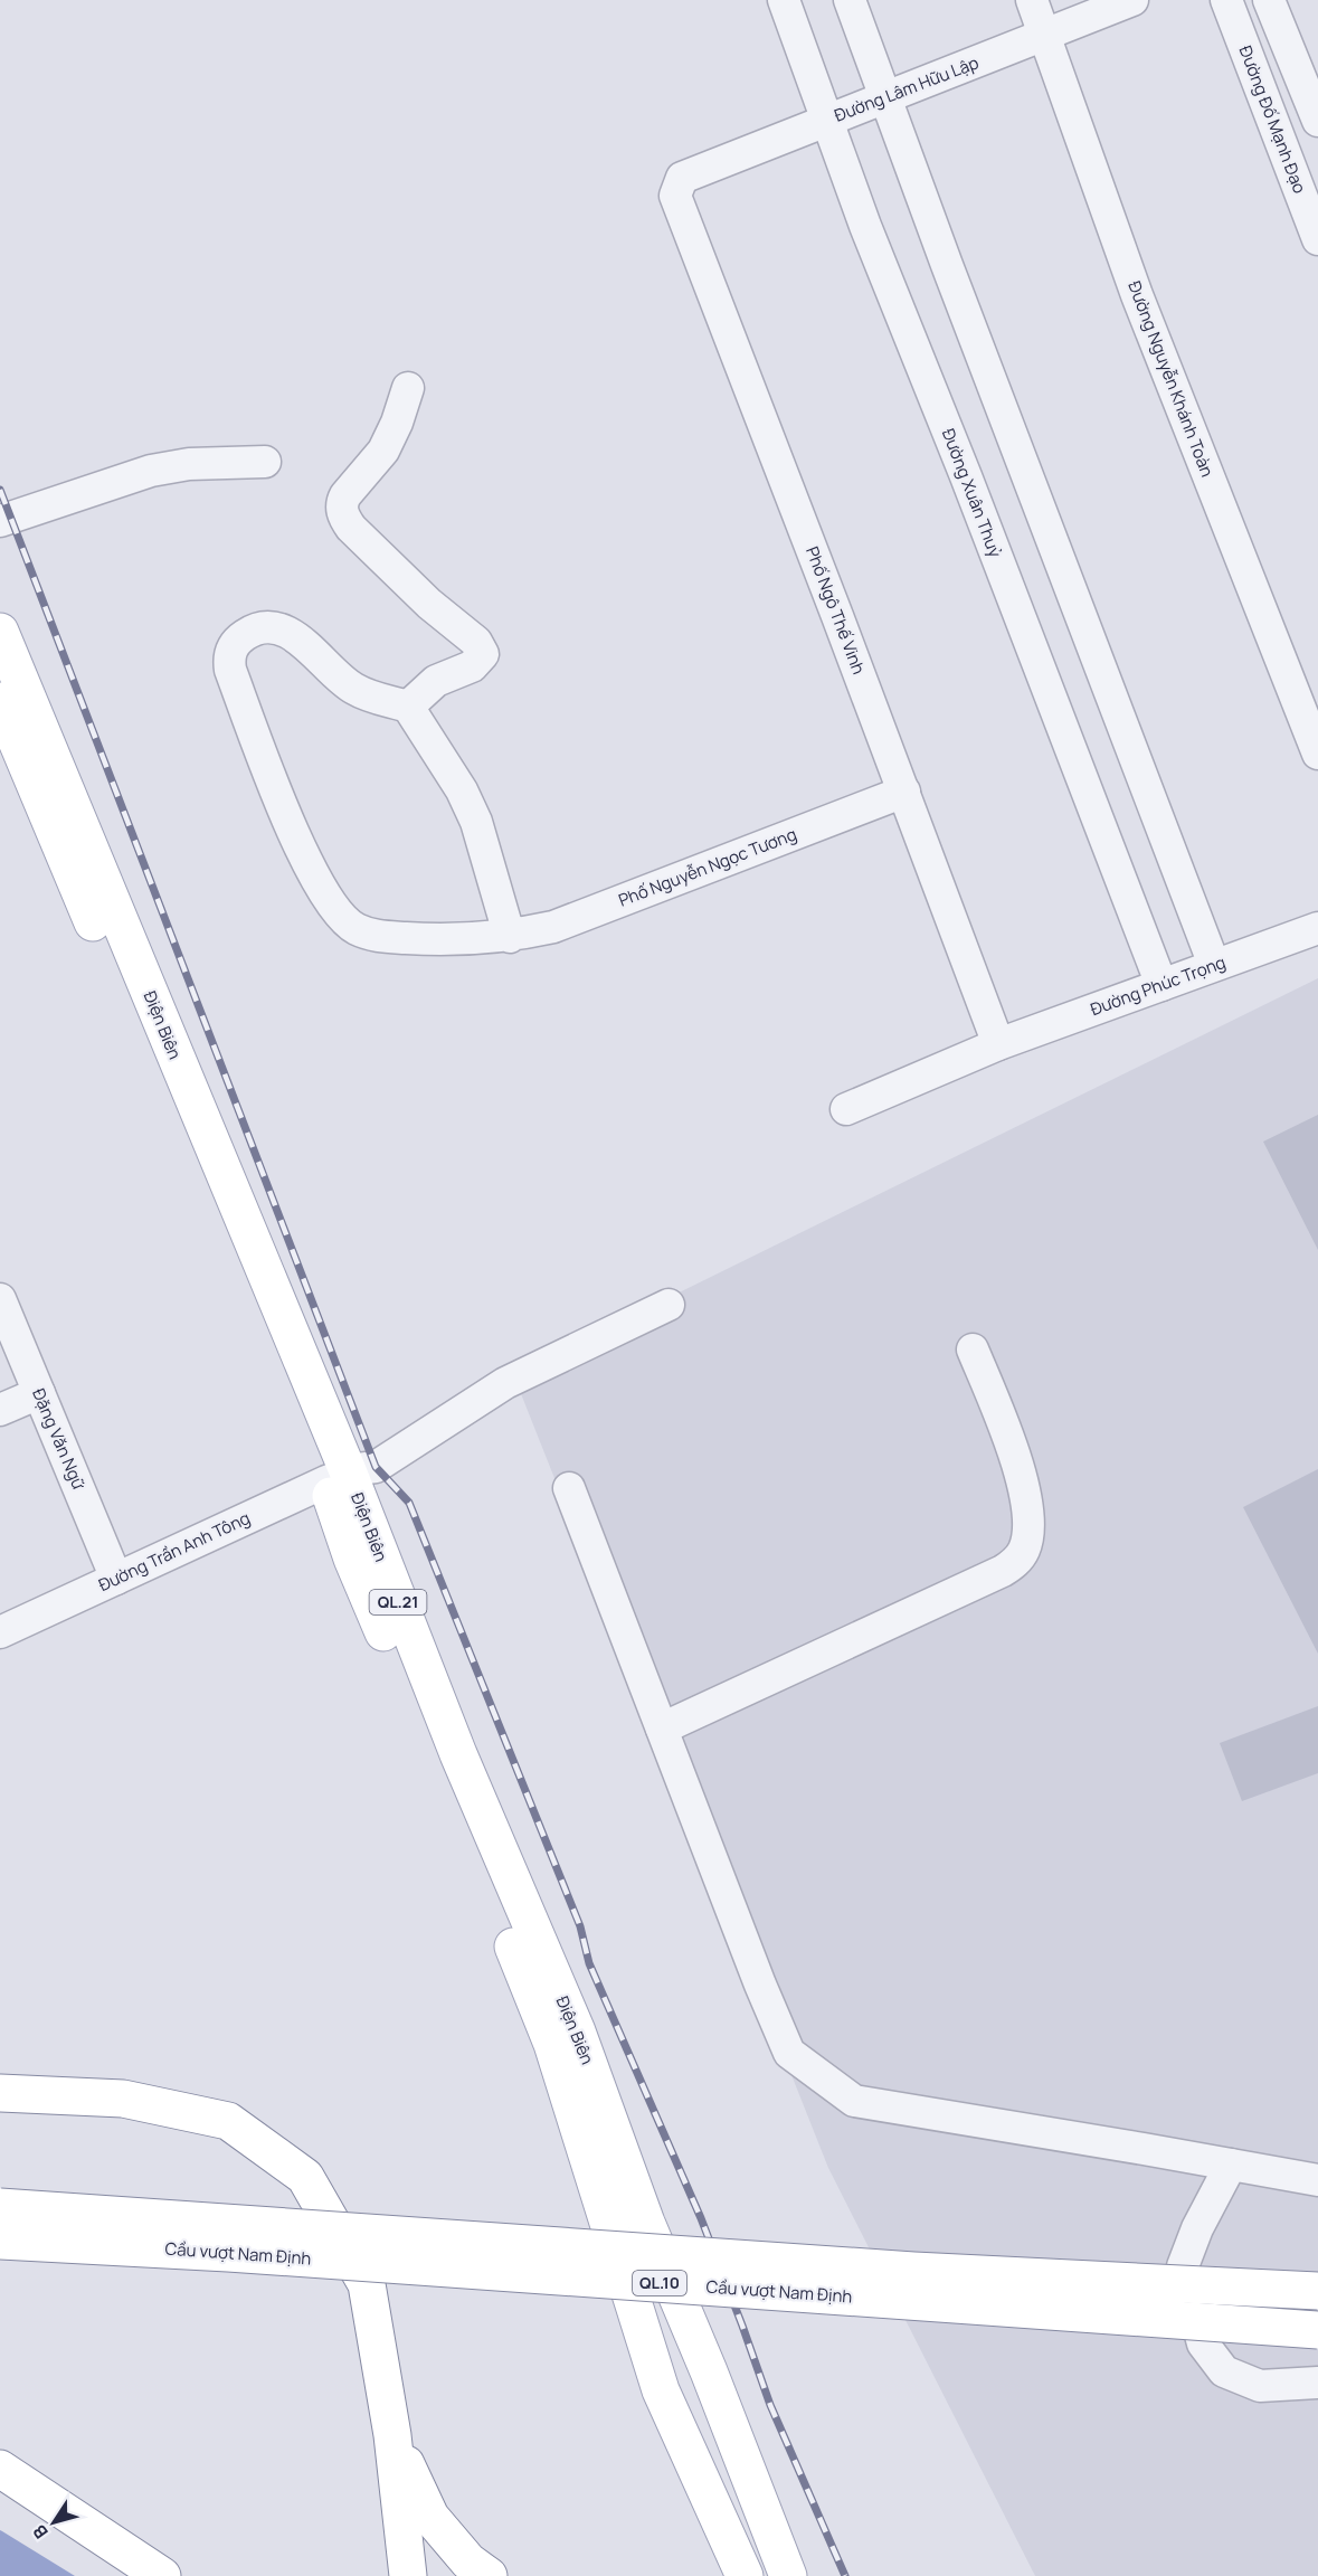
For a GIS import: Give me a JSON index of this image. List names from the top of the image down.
{
  "streets": {
    "main road": [
      "Điện Biên",
      "QL.21",
      "Cầu vượt Nam Định",
      "QL.10"
    ],
    "street": [
      "Đường Lâm Hữu Lập",
      "Đường Đố Mạnh Đạo",
      "Đường Nguyễn Khánh Toàn",
      "Đường Xuân Thuỷ",
      "Phố Ngô Thế Vinh",
      "Phố Nguyễn Ngọc Tương",
      "Đường Phúc Trọng",
      "Đặng Văn Ngữ",
      "Đường Trần Anh Tông"
    ]
  },
  "crossings": [
    ["Đường Lâm Hữu Lập", "Đường Nguyễn Khánh Toàn"],
    ["Đường Lâm Hữu Lập", "Đường Xuân Thuỷ"],
    ["Đường Lâm Hữu Lập", "Phố Ngô Thế Vinh"],
    ["Đường Xuân Thuỷ", "Đường Phúc Trọng"],
    ["Phố Ngô Thế Vinh", "Phố Nguyễn Ngọc Tương"],
    ["Phố Ngô Thế Vinh", "Đường Phúc Trọng"],
    ["Điện Biên", "Đường Trần Anh Tông"],
    ["Đặng Văn Ngữ", "Đường Trần Anh Tông"]
  ],
  "north": "bottom left"
}
